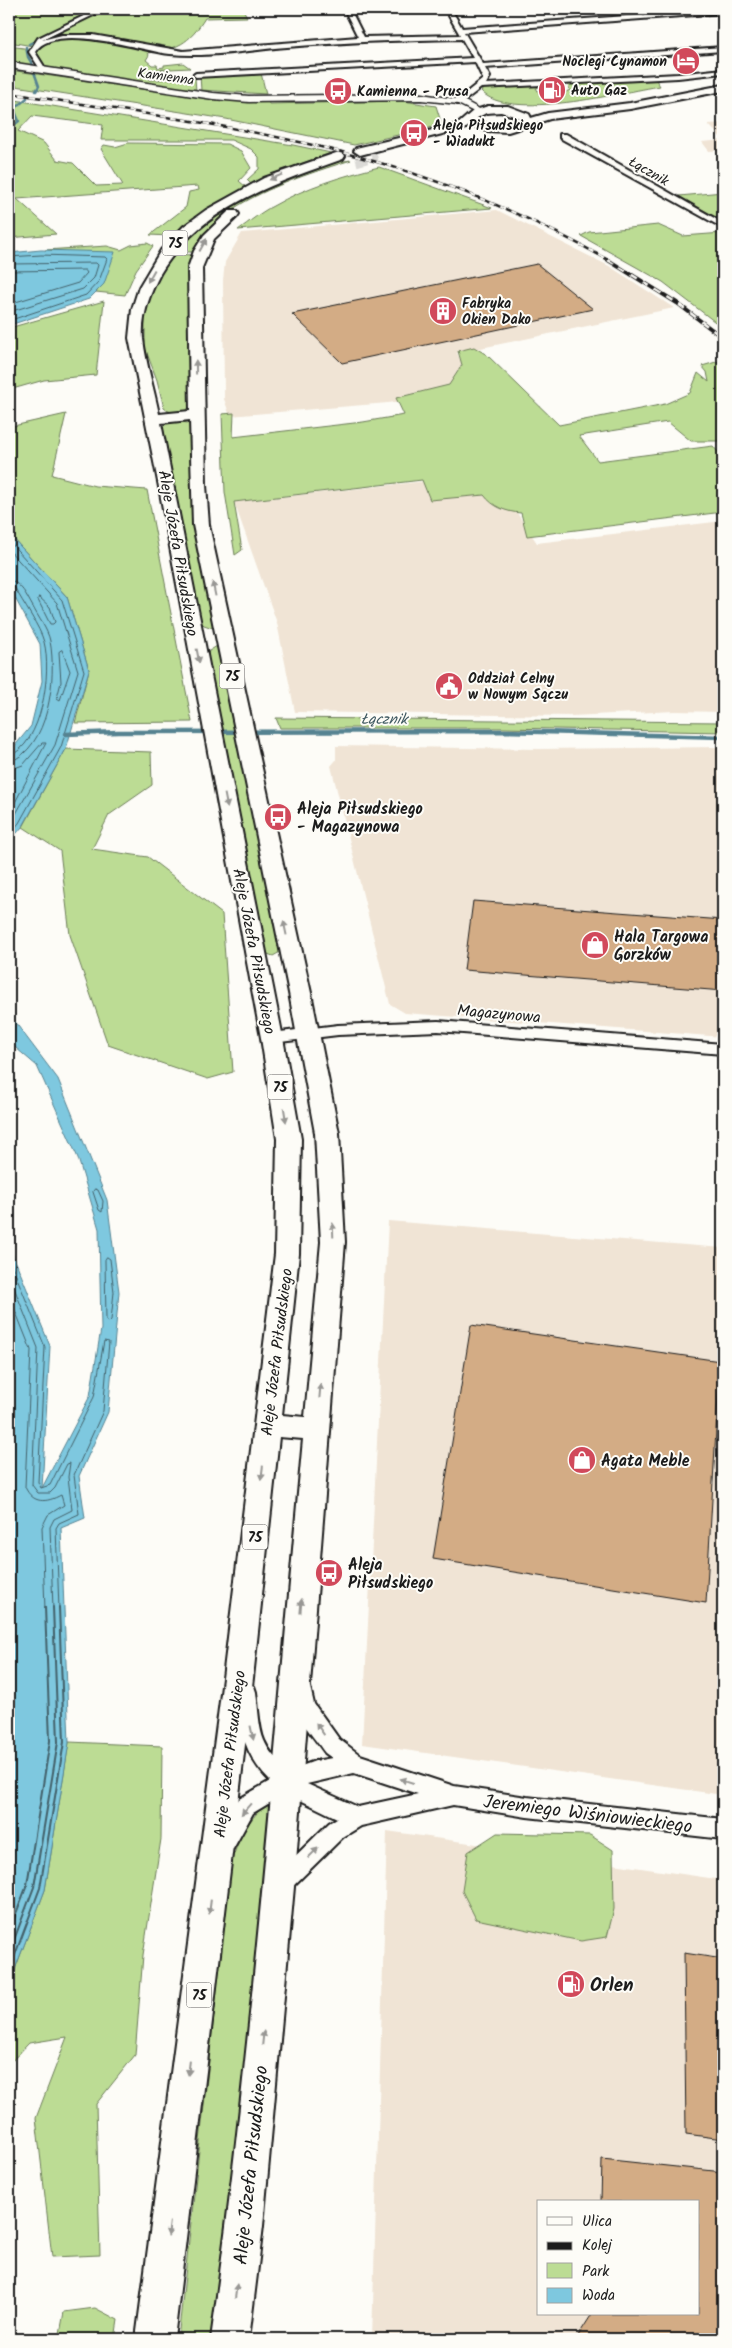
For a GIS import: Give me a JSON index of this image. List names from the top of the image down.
{
  "streets": {
    "main road": ["75", "Aleje Józefa Piłsudskiego"],
    "street": [
      "Kamienna",
      "Łącznik",
      "Magazynowa",
      "Jeremiego Wiśniowieckiego"
    ]
  },
  "crossings": [
    ["Aleje Józefa Piłsudskiego", "Magazynowa"],
    ["Aleje Józefa Piłsudskiego", "Jeremiego Wiśniowieckiego"]
  ],
  "water": ["Łącznik"],
  "places": {
    "hotel": ["Noclegi Cynamon"],
    "fuel station": ["Auto Gaz", "Orlen"],
    "bus stop": [
      "Kamienna - Prusa",
      "Aleja Piłsudskiego - Wiadukt",
      "Aleja Piłsudskiego - Magazynowa",
      "Aleja Piłsudskiego"
    ],
    "building": ["Fabryka Okien Dako"],
    "public building": ["Oddział Celny w Nowym Sączu"],
    "shop": ["Hala Targowa Gorzków", "Agata Meble"]
  },
  "legend": [
    "Ulica",
    "Kolej",
    "Park",
    "Woda"
  ]
}
